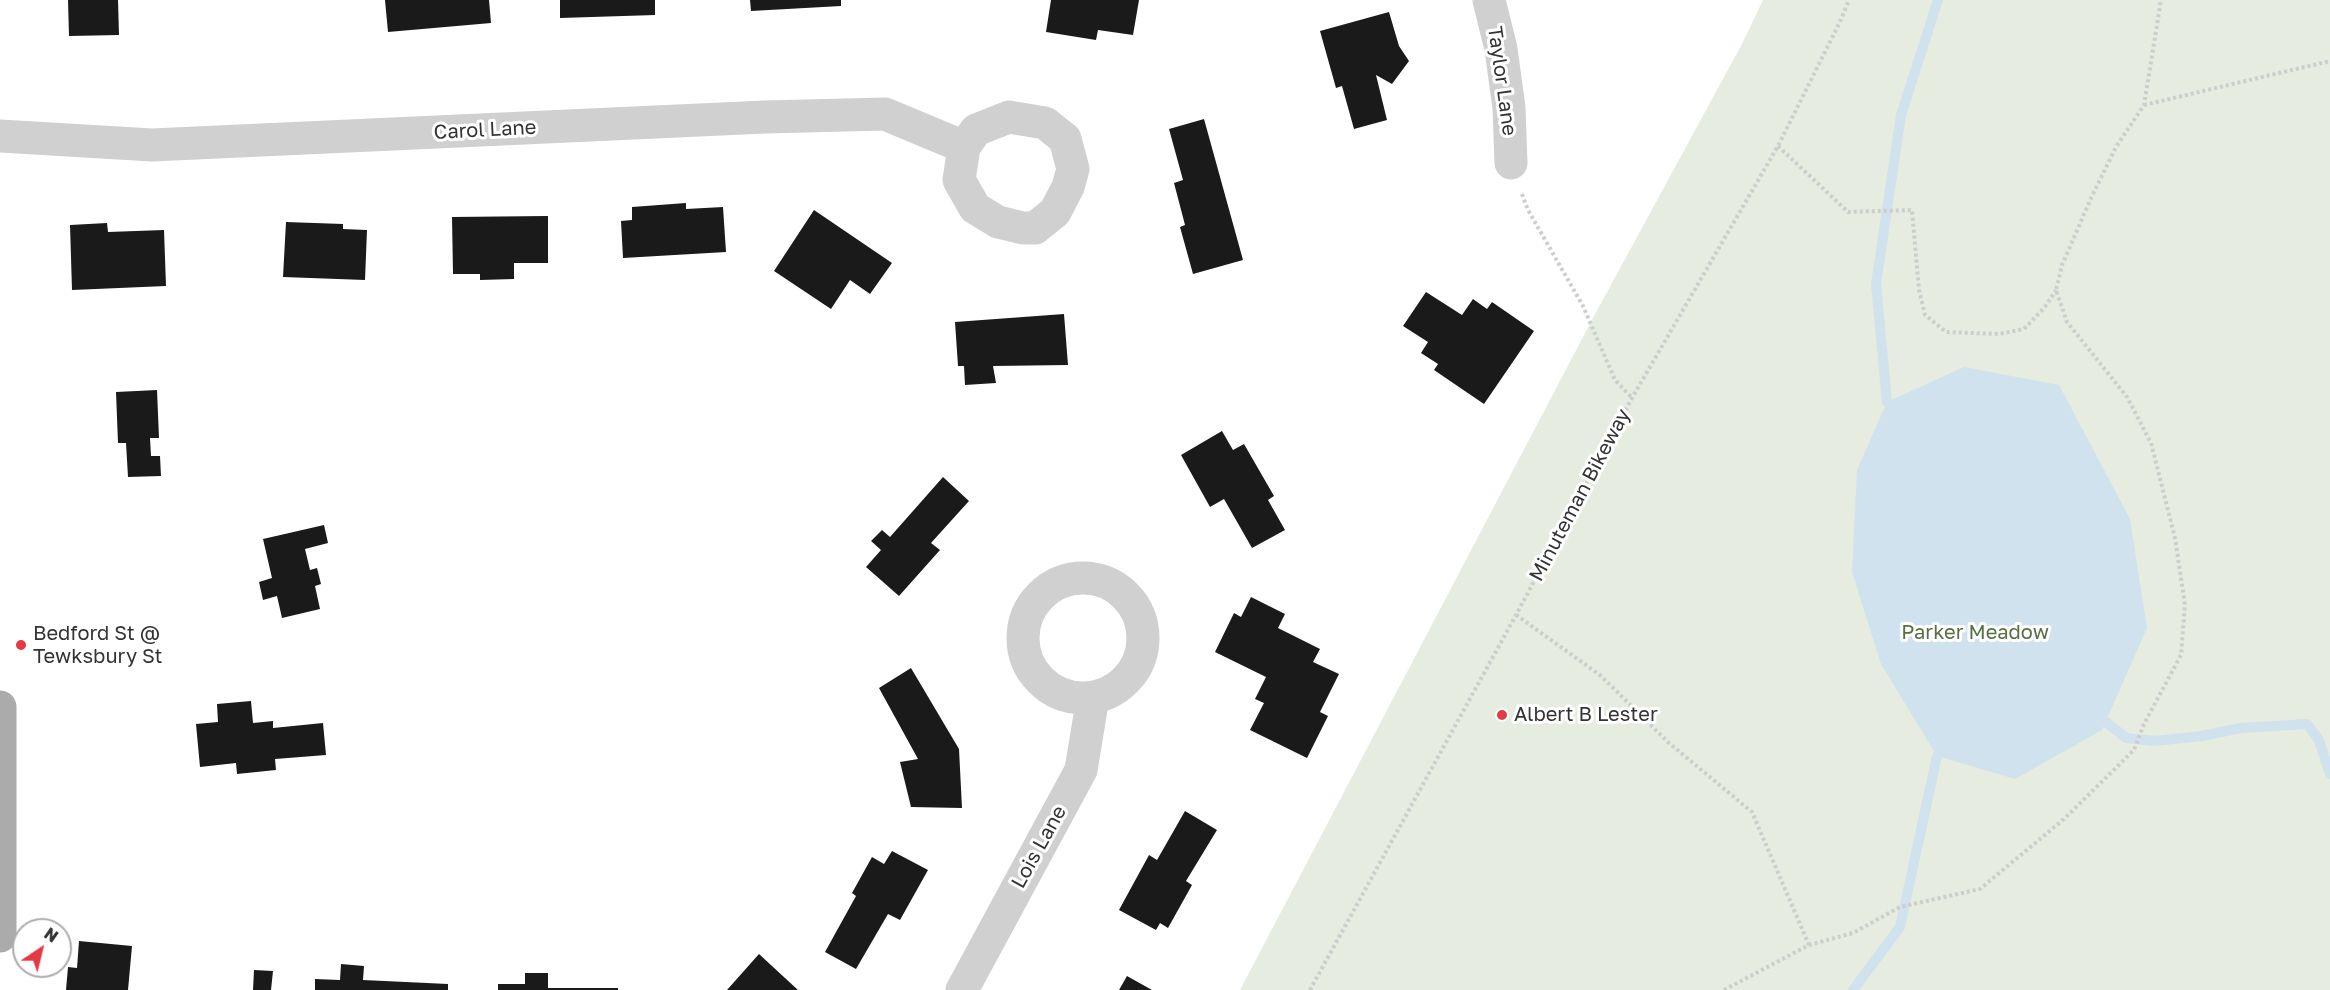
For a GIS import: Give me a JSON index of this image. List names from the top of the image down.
{
  "streets": {
    "street": ["Taylor Lane", "Carol Lane", "Lois Lane"],
    "path": ["Minuteman Bikeway"]
  },
  "parks": ["Parker Meadow"],
  "places": ["Bedford St @ Tewksbury St", "Albert B Lester"],
  "north": "top right"
}
